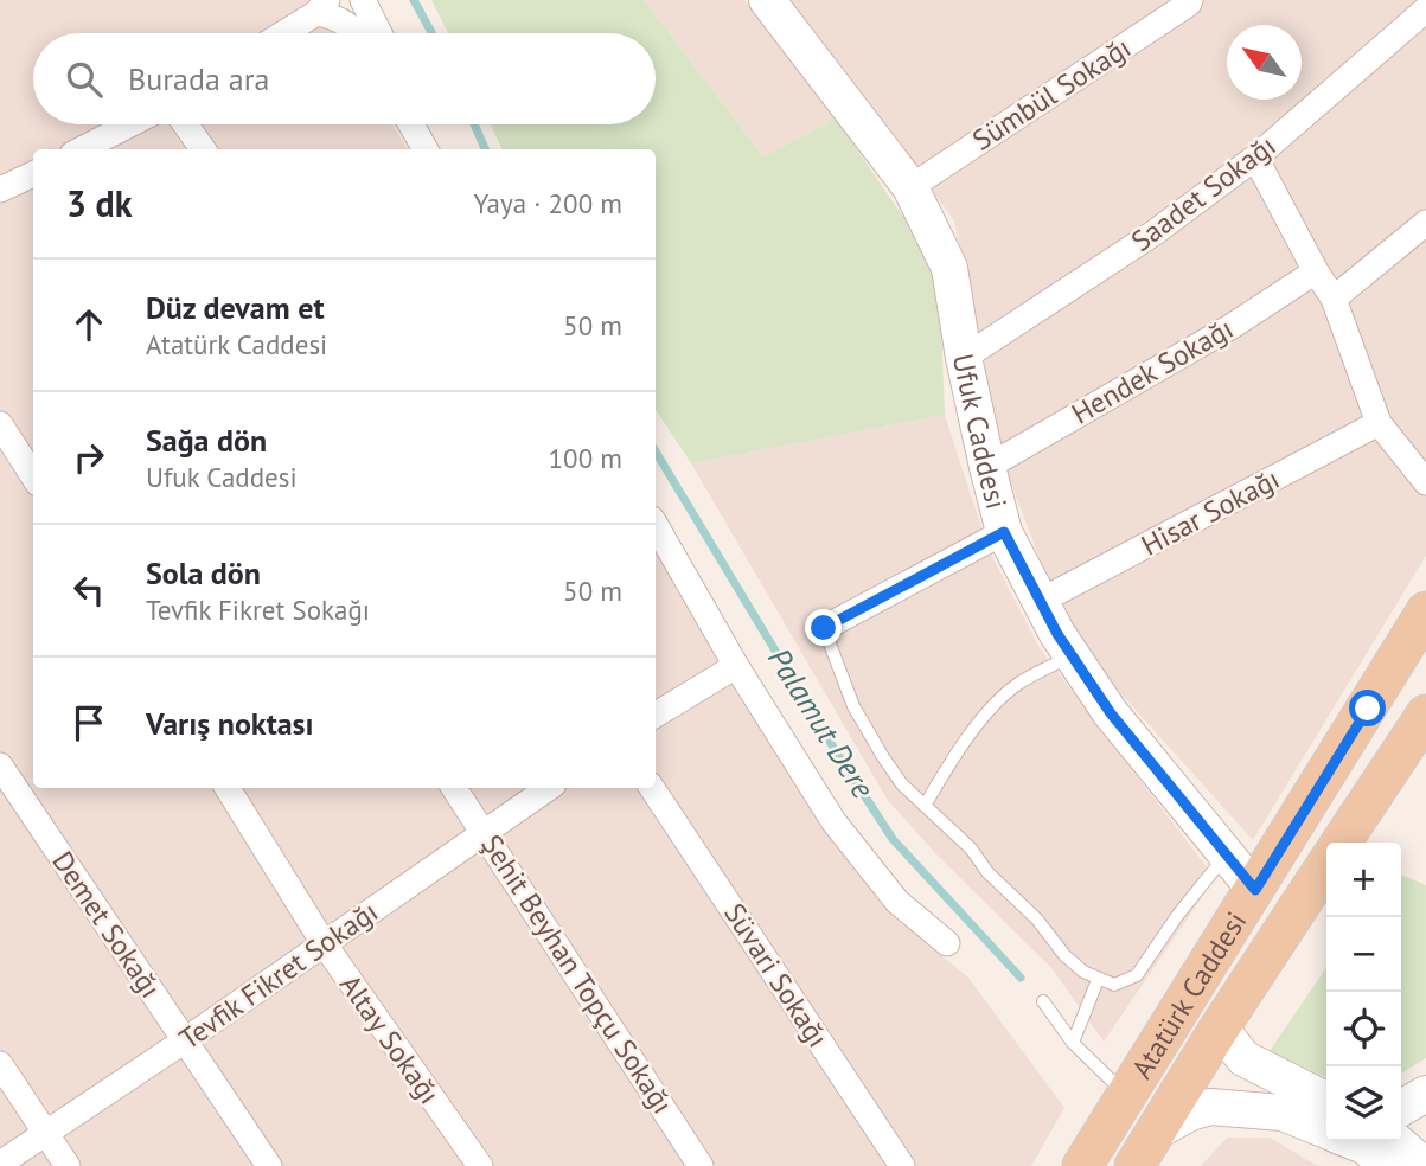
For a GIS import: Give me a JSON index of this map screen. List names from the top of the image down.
{
  "streets": {
    "main road": ["Atatürk Caddesi"],
    "street": [
      "Sümbül Sokağı",
      "Saadet Sokağı",
      "Hendek Sokağı",
      "Ufuk Caddesi",
      "Hisar Sokağı",
      "Demet Sokağı",
      "Şehit Beyhan Topçu Sokağı",
      "Tevfik Fikret Sokağı",
      "Süvari Sokağı",
      "Altay Sokağı"
    ]
  },
  "crossings": [
    ["Sümbül Sokağı", "Ufuk Caddesi"],
    ["Saadet Sokağı", "Ufuk Caddesi"],
    ["Hendek Sokağı", "Ufuk Caddesi"],
    ["Ufuk Caddesi", "Hisar Sokağı"],
    ["Ufuk Caddesi", "Atatürk Caddesi"],
    ["Demet Sokağı", "Tevfik Fikret Sokağı"],
    ["Şehit Beyhan Topçu Sokağı", "Tevfik Fikret Sokağı"],
    ["Tevfik Fikret Sokağı", "Altay Sokağı"]
  ],
  "water": ["Palamut Dere"],
  "north": "top left",
  "page": {
    "search": "Burada ara",
    "heading": ["3 dk", "Yaya · 200 m"],
    "list": [
      ["Düz devam et", "Atatürk Caddesi", "50 m"],
      ["Sağa dön", "Ufuk Caddesi", "100 m"],
      ["Sola dön", "Tevfik Fikret Sokağı", "50 m"],
      "Varış noktası"
    ],
    "map_buttons": ["+", "−"]
  }
}
